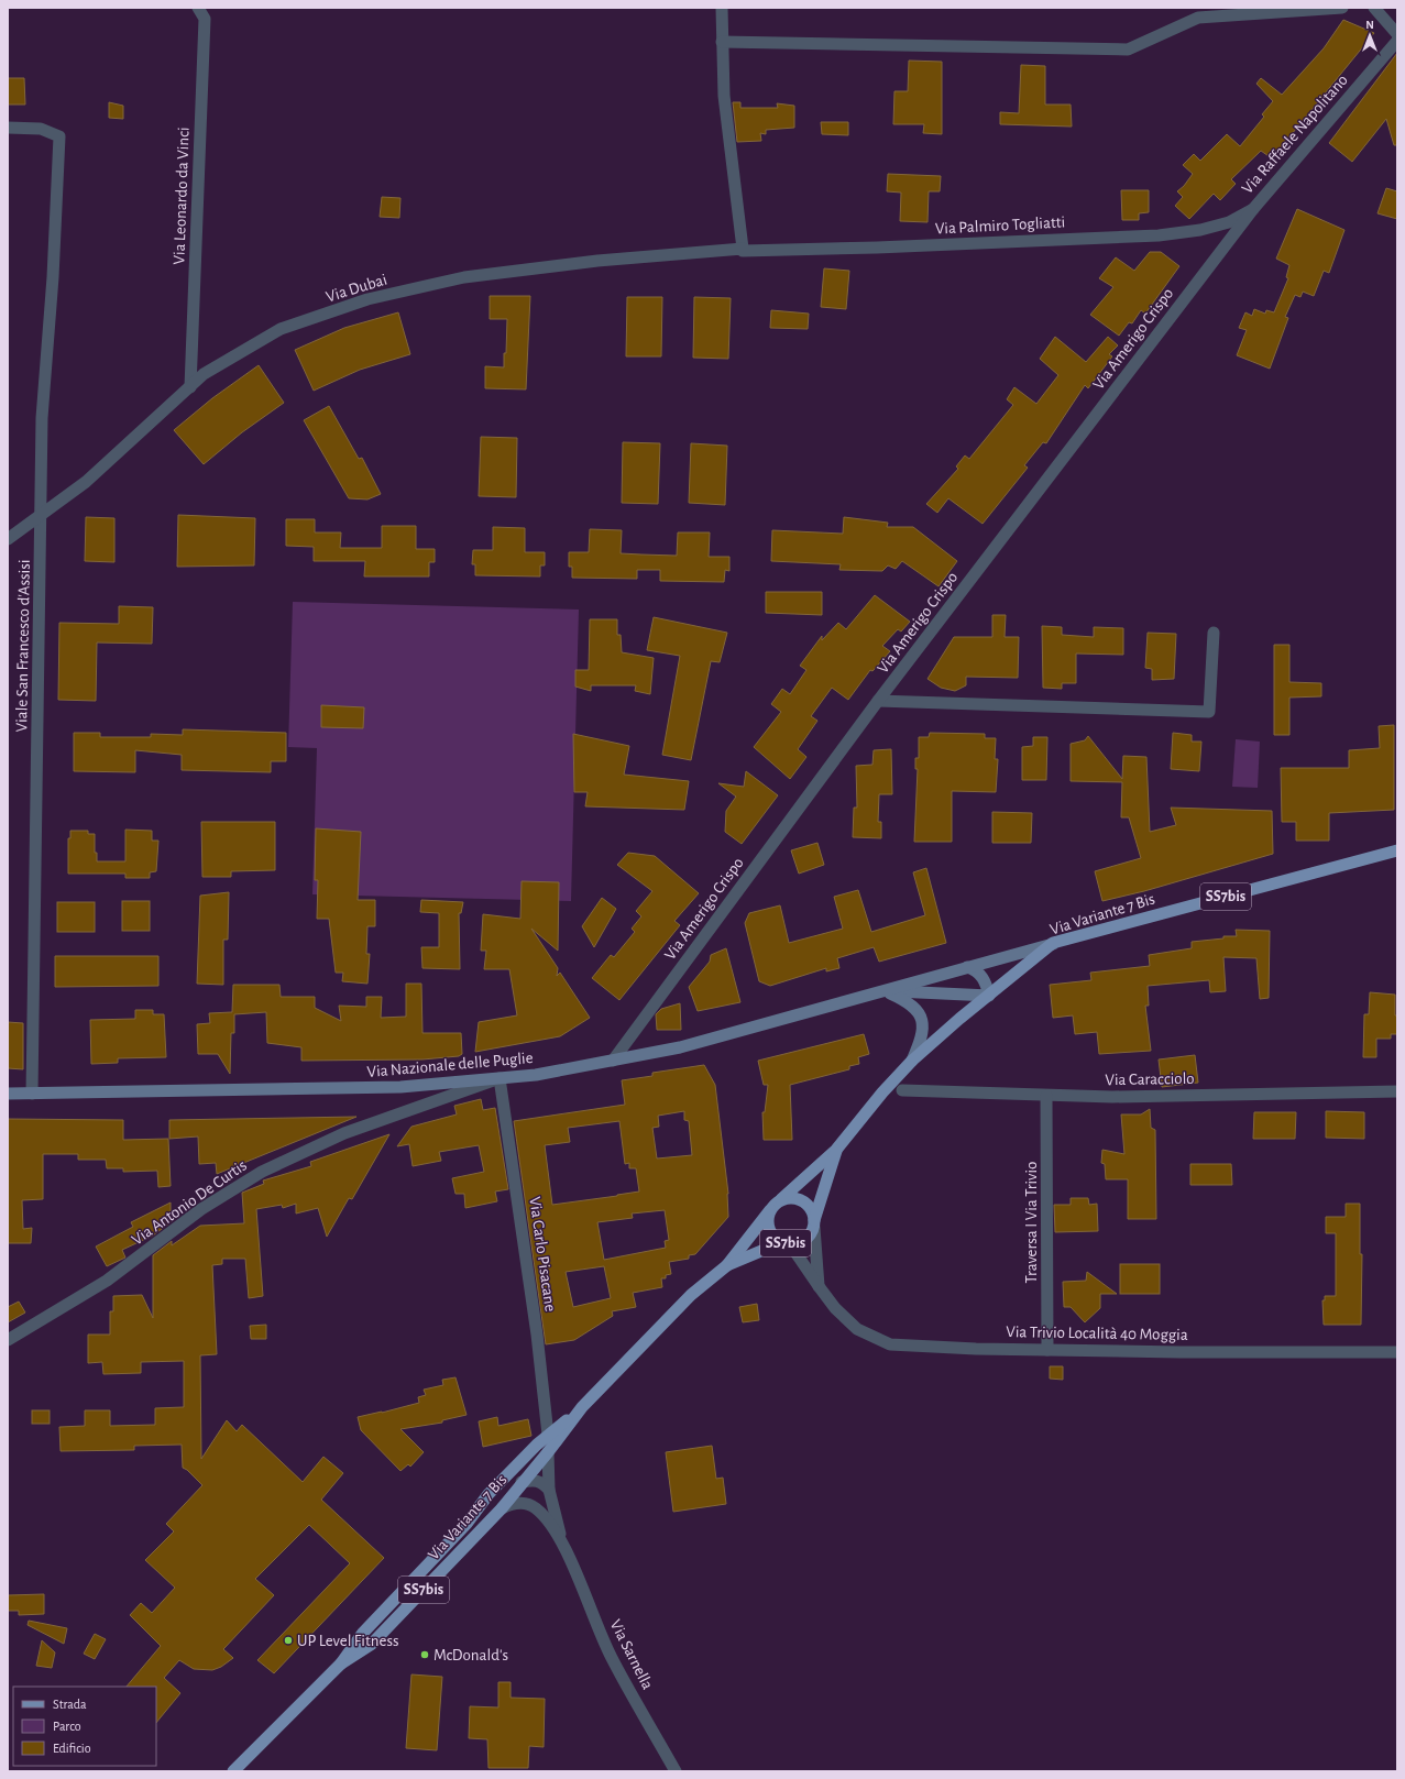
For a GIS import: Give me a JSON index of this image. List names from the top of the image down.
{
  "streets": {
    "main road": ["SS7bis", "Via Variante 7 Bis", "Via Nazionale delle Puglie"],
    "street": [
      "Via Raffaele Napolitano",
      "Via Leonardo da Vinci",
      "Via Palmiro Togliatti",
      "Via Dubai",
      "Via Amerigo Crispo",
      "Viale San Francesco d'Assisi",
      "Via Caracciolo",
      "Via Antonio De Curtis",
      "Traversa I Via Trivio",
      "Via Carlo Pisacane",
      "Via Trivio Località 40 Moggia",
      "Via Sarnella"
    ]
  },
  "crossings": [
    ["Via Raffaele Napolitano", "Via Palmiro Togliatti"],
    ["Via Raffaele Napolitano", "Via Amerigo Crispo"],
    ["Via Leonardo da Vinci", "Via Dubai"],
    ["Via Palmiro Togliatti", "Via Dubai"],
    ["Via Palmiro Togliatti", "Via Amerigo Crispo"],
    ["Via Dubai", "Viale San Francesco d'Assisi"],
    ["Via Amerigo Crispo", "Via Nazionale delle Puglie"],
    ["Viale San Francesco d'Assisi", "Via Nazionale delle Puglie"],
    ["SS7bis", "Via Variante 7 Bis"],
    ["SS7bis", "Via Trivio Località 40 Moggia"],
    ["Via Variante 7 Bis", "Via Nazionale delle Puglie"],
    ["Via Variante 7 Bis", "Via Carlo Pisacane"],
    ["Via Variante 7 Bis", "Via Trivio Località 40 Moggia"],
    ["Via Nazionale delle Puglie", "Via Antonio De Curtis"],
    ["Via Nazionale delle Puglie", "Via Carlo Pisacane"],
    ["Via Caracciolo", "Traversa I Via Trivio"],
    ["Via Antonio De Curtis", "Via Carlo Pisacane"],
    ["Traversa I Via Trivio", "Via Trivio Località 40 Moggia"]
  ],
  "places": ["UP Level Fitness", "McDonald's"],
  "legend": ["Strada", "Parco", "Edificio"],
  "north": "top"
}
